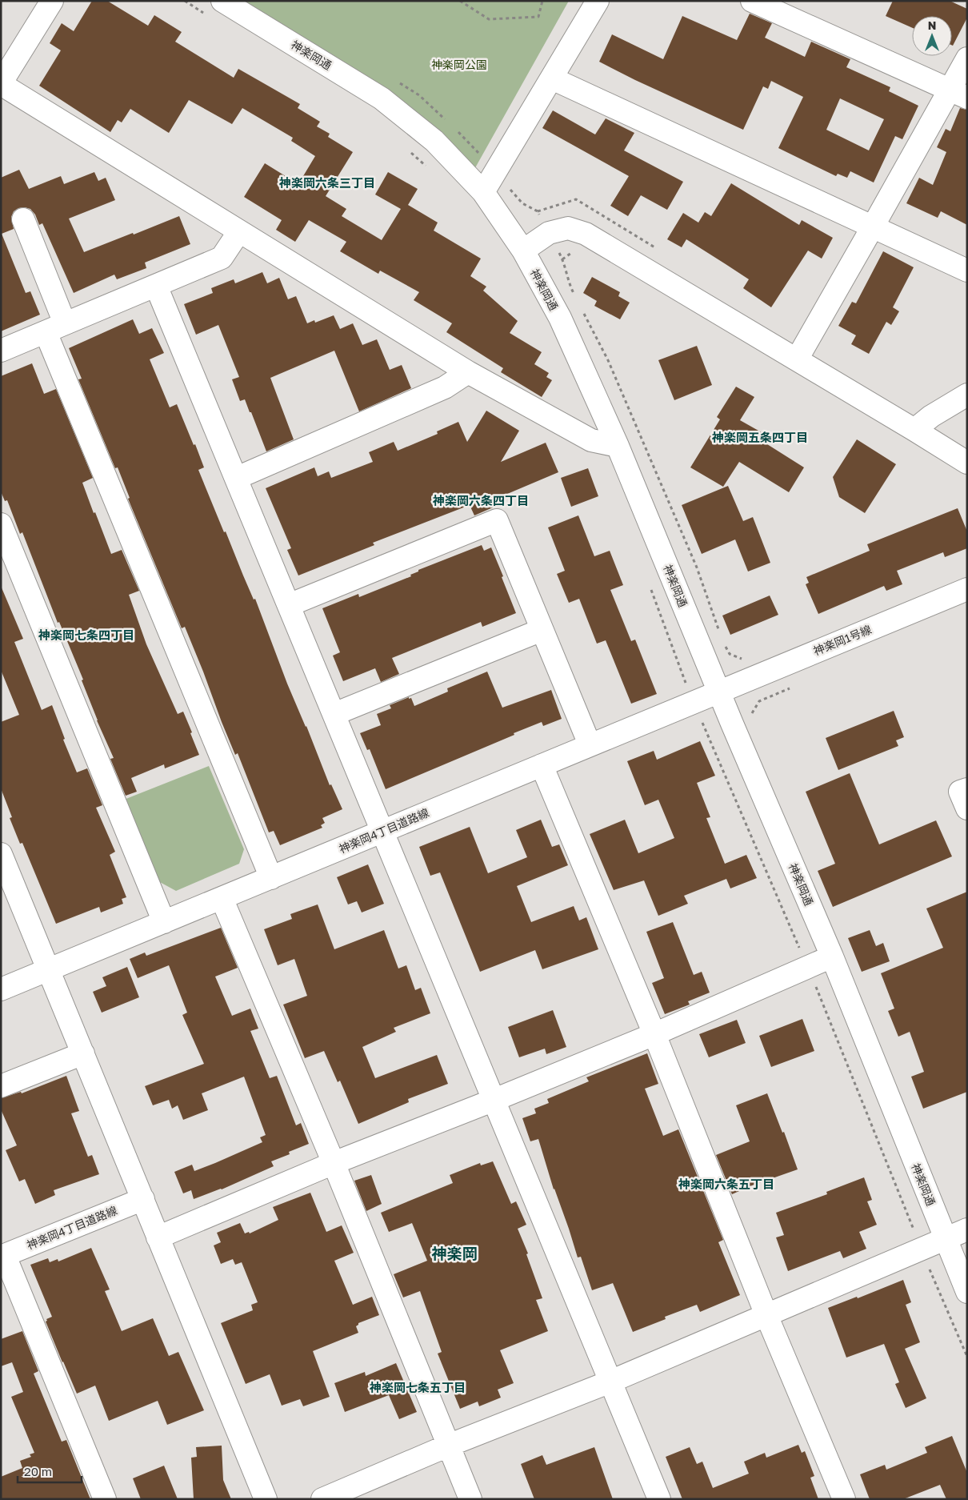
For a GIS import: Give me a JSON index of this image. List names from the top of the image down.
{
  "streets": {
    "street": ["神楽岡通", "神楽岡1号線", "神楽岡4丁目道路線"]
  },
  "crossings": [
    ["神楽岡通", "神楽岡1号線"],
    ["神楽岡通", "神楽岡4丁目道路線"],
    ["神楽岡1号線", "神楽岡4丁目道路線"]
  ],
  "districts": [
    "神楽岡六条三丁目",
    "神楽岡五条四丁目",
    "神楽岡六条四丁目",
    "神楽岡七条四丁目",
    "神楽岡六条五丁目",
    "神楽岡",
    "神楽岡七条五丁目"
  ],
  "parks": ["神楽岡公園"],
  "scale_bar": "20 m",
  "north": "top"
}
